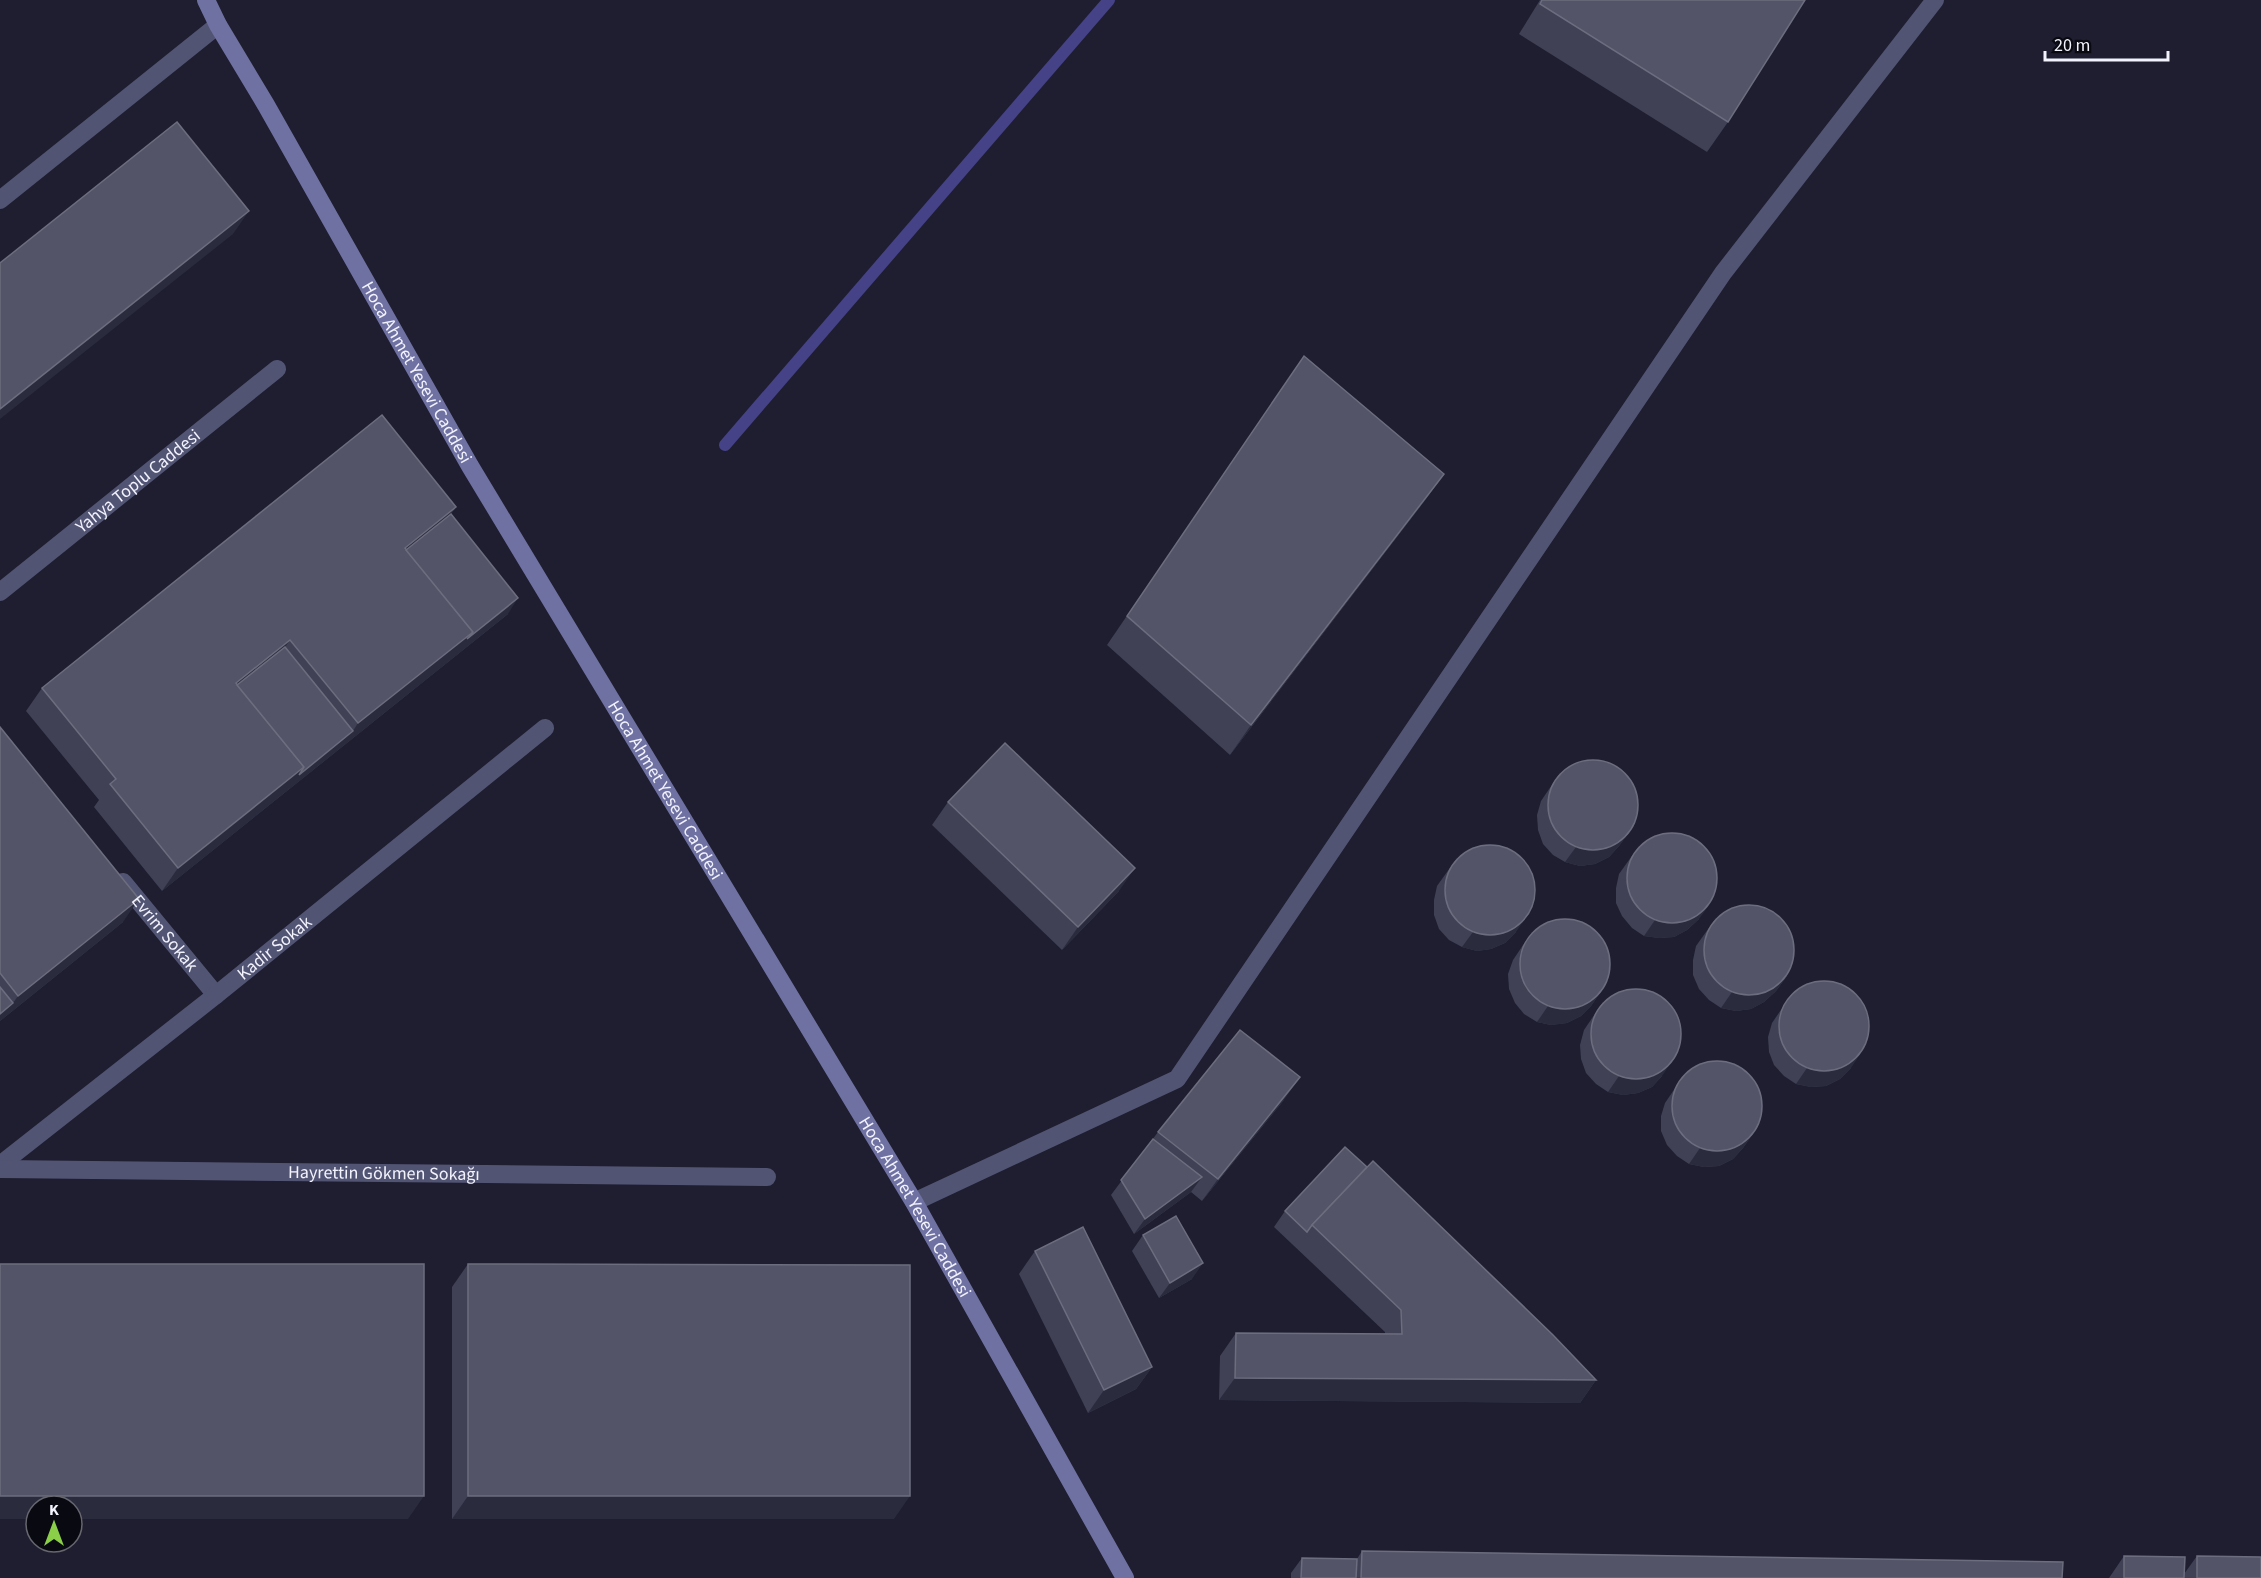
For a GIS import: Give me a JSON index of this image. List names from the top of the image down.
{
  "streets": {
    "street": [
      "Hoca Ahmet Yesevi Caddesi",
      "Yahya Toplu Caddesi",
      "Evrim Sokak",
      "Kadir Sokak",
      "Hayrettin Gökmen Sokağı"
    ]
  },
  "crossings": [
    ["Evrim Sokak", "Kadir Sokak"],
    ["Kadir Sokak", "Hayrettin Gökmen Sokağı"]
  ],
  "scale_bar": "20 m",
  "north": "top"
}
